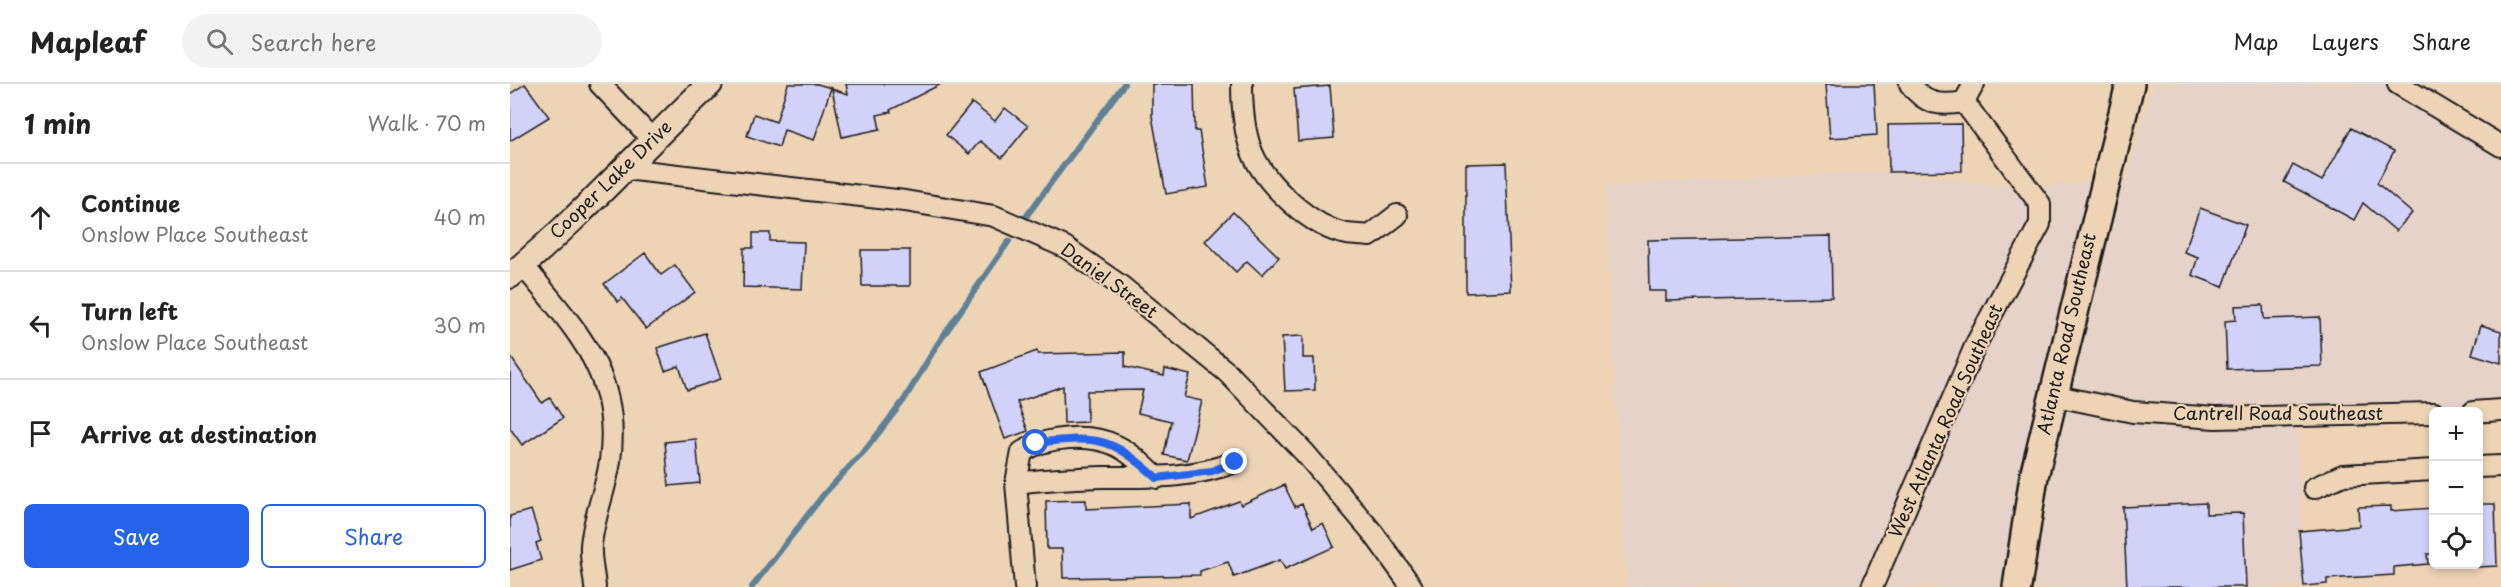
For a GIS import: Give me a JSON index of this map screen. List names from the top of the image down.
{
  "streets": {
    "main road": ["Atlanta Road Southeast"],
    "street": [
      "Cooper Lake Drive",
      "Daniel Street",
      "Cantrell Road Southeast",
      "West Atlanta Road Southeast"
    ]
  },
  "crossings": [
    ["Cooper Lake Drive", "Daniel Street"],
    ["Atlanta Road Southeast", "Cantrell Road Southeast"]
  ],
  "page": {
    "header": "Mapleaf",
    "search": "Search here",
    "nav": ["Map", "Layers", "Share"],
    "heading": ["1 min", "Walk · 70 m"],
    "list": [
      ["Continue", "Onslow Place Southeast", "40 m"],
      ["Turn left", "Onslow Place Southeast", "30 m"],
      "Arrive at destination"
    ],
    "map_buttons": ["+", "−"],
    "buttons": ["Save", "Share"]
  }
}
